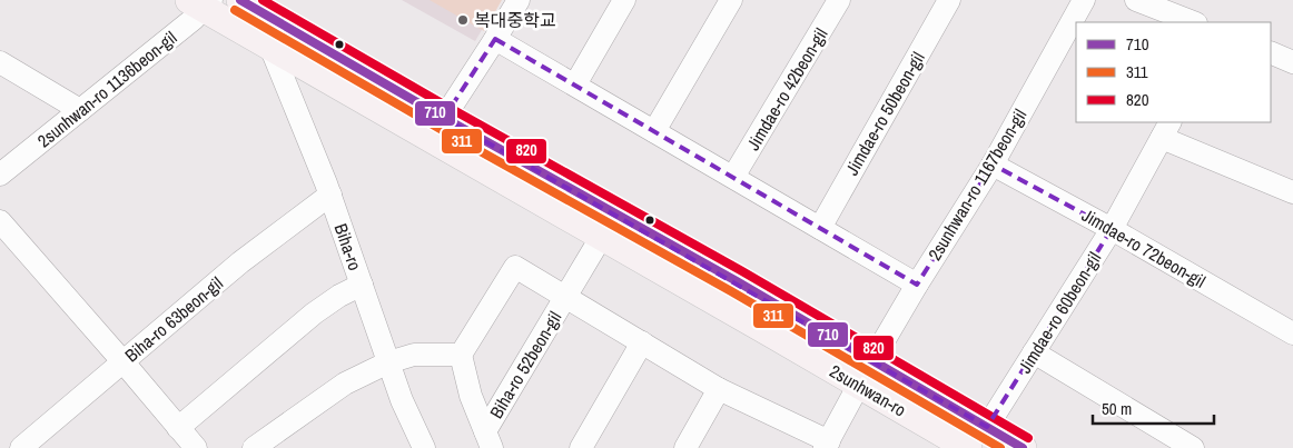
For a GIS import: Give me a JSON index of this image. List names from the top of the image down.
{
  "streets": {
    "main road": ["2sunhwan-ro"],
    "street": [
      "2sunhwan-ro 1136beon-gil",
      "Jimdae-ro 42beon-gil",
      "Jimdae-ro 50beon-gil",
      "2sunhwan-ro 1167beon-gil",
      "Biha-ro",
      "Jimdae-ro 72beon-gil",
      "Jimdae-ro 60beon-gil",
      "Biha-ro 63beon-gil",
      "Biha-ro 52beon-gil"
    ]
  },
  "crossings": [
    ["2sunhwan-ro 1136beon-gil", "2sunhwan-ro"],
    ["2sunhwan-ro 1167beon-gil", "Jimdae-ro 72beon-gil"],
    ["2sunhwan-ro 1167beon-gil", "2sunhwan-ro"],
    ["Biha-ro", "Biha-ro 63beon-gil"],
    ["Biha-ro", "2sunhwan-ro"],
    ["Jimdae-ro 72beon-gil", "Jimdae-ro 60beon-gil"],
    ["Jimdae-ro 60beon-gil", "2sunhwan-ro"],
    ["Biha-ro 52beon-gil", "2sunhwan-ro"]
  ],
  "places": ["복대중학교"],
  "lines": ["transit line 710", "transit line 820", "transit line 311"],
  "legend": ["710", "311", "820"],
  "scale_bar": "50 m"
}
